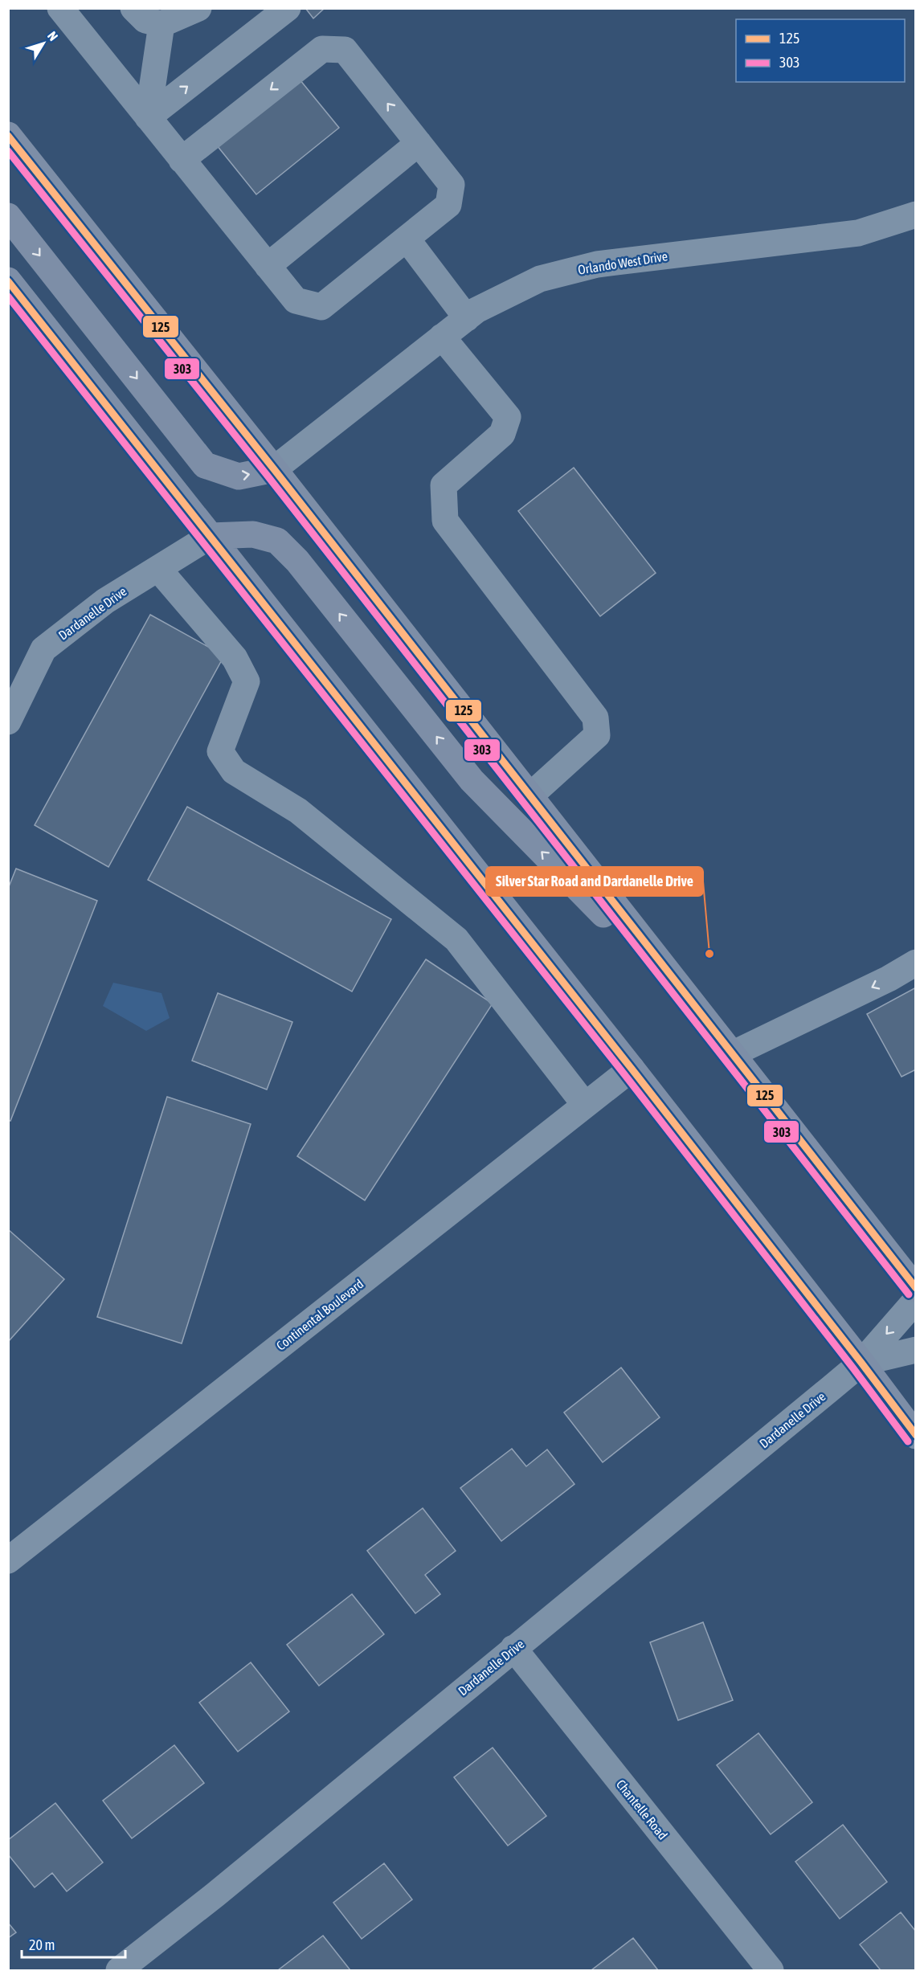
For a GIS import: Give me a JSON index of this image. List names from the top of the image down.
{
  "streets": {
    "street": [
      "Orlando West Drive",
      "Dardanelle Drive",
      "Continental Boulevard",
      "Chantelle Road"
    ]
  },
  "crossings": [
    ["Dardanelle Drive", "Chantelle Road"]
  ],
  "places": ["Silver Star Road and Dardanelle Drive"],
  "lines": ["transit line 125", "transit line 303"],
  "legend": ["125", "303"],
  "scale_bar": "20 m",
  "north": "top right"
}
